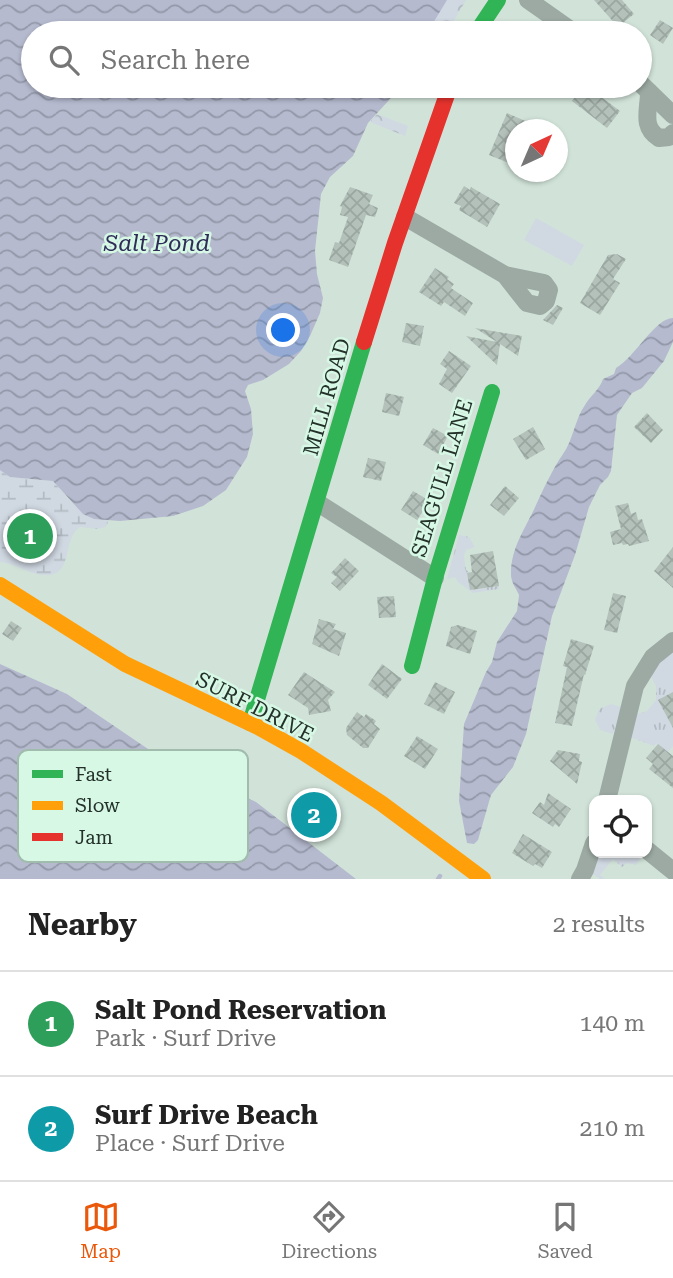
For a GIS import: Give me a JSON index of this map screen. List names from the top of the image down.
{
  "streets": {
    "street": ["MILL ROAD", "SEAGULL LANE", "SURF DRIVE"]
  },
  "crossings": [
    ["MILL ROAD", "SEAGULL LANE"],
    ["MILL ROAD", "SURF DRIVE"]
  ],
  "water": ["Salt Pond"],
  "legend": ["Fast", "Slow", "Jam"],
  "north": "top right",
  "page": {
    "search": "Search here",
    "pins": ["1", "2"],
    "heading": ["Nearby", "2 results"],
    "list": [
      {
        "mark": "1",
        "name": "Salt Pond Reservation",
        "note": "Park · Surf Drive",
        "value": "140 m"
      },
      {
        "mark": "2",
        "name": "Surf Drive Beach",
        "note": "Place · Surf Drive",
        "value": "210 m"
      }
    ],
    "nav": ["Map", "Directions", "Saved"]
  }
}
